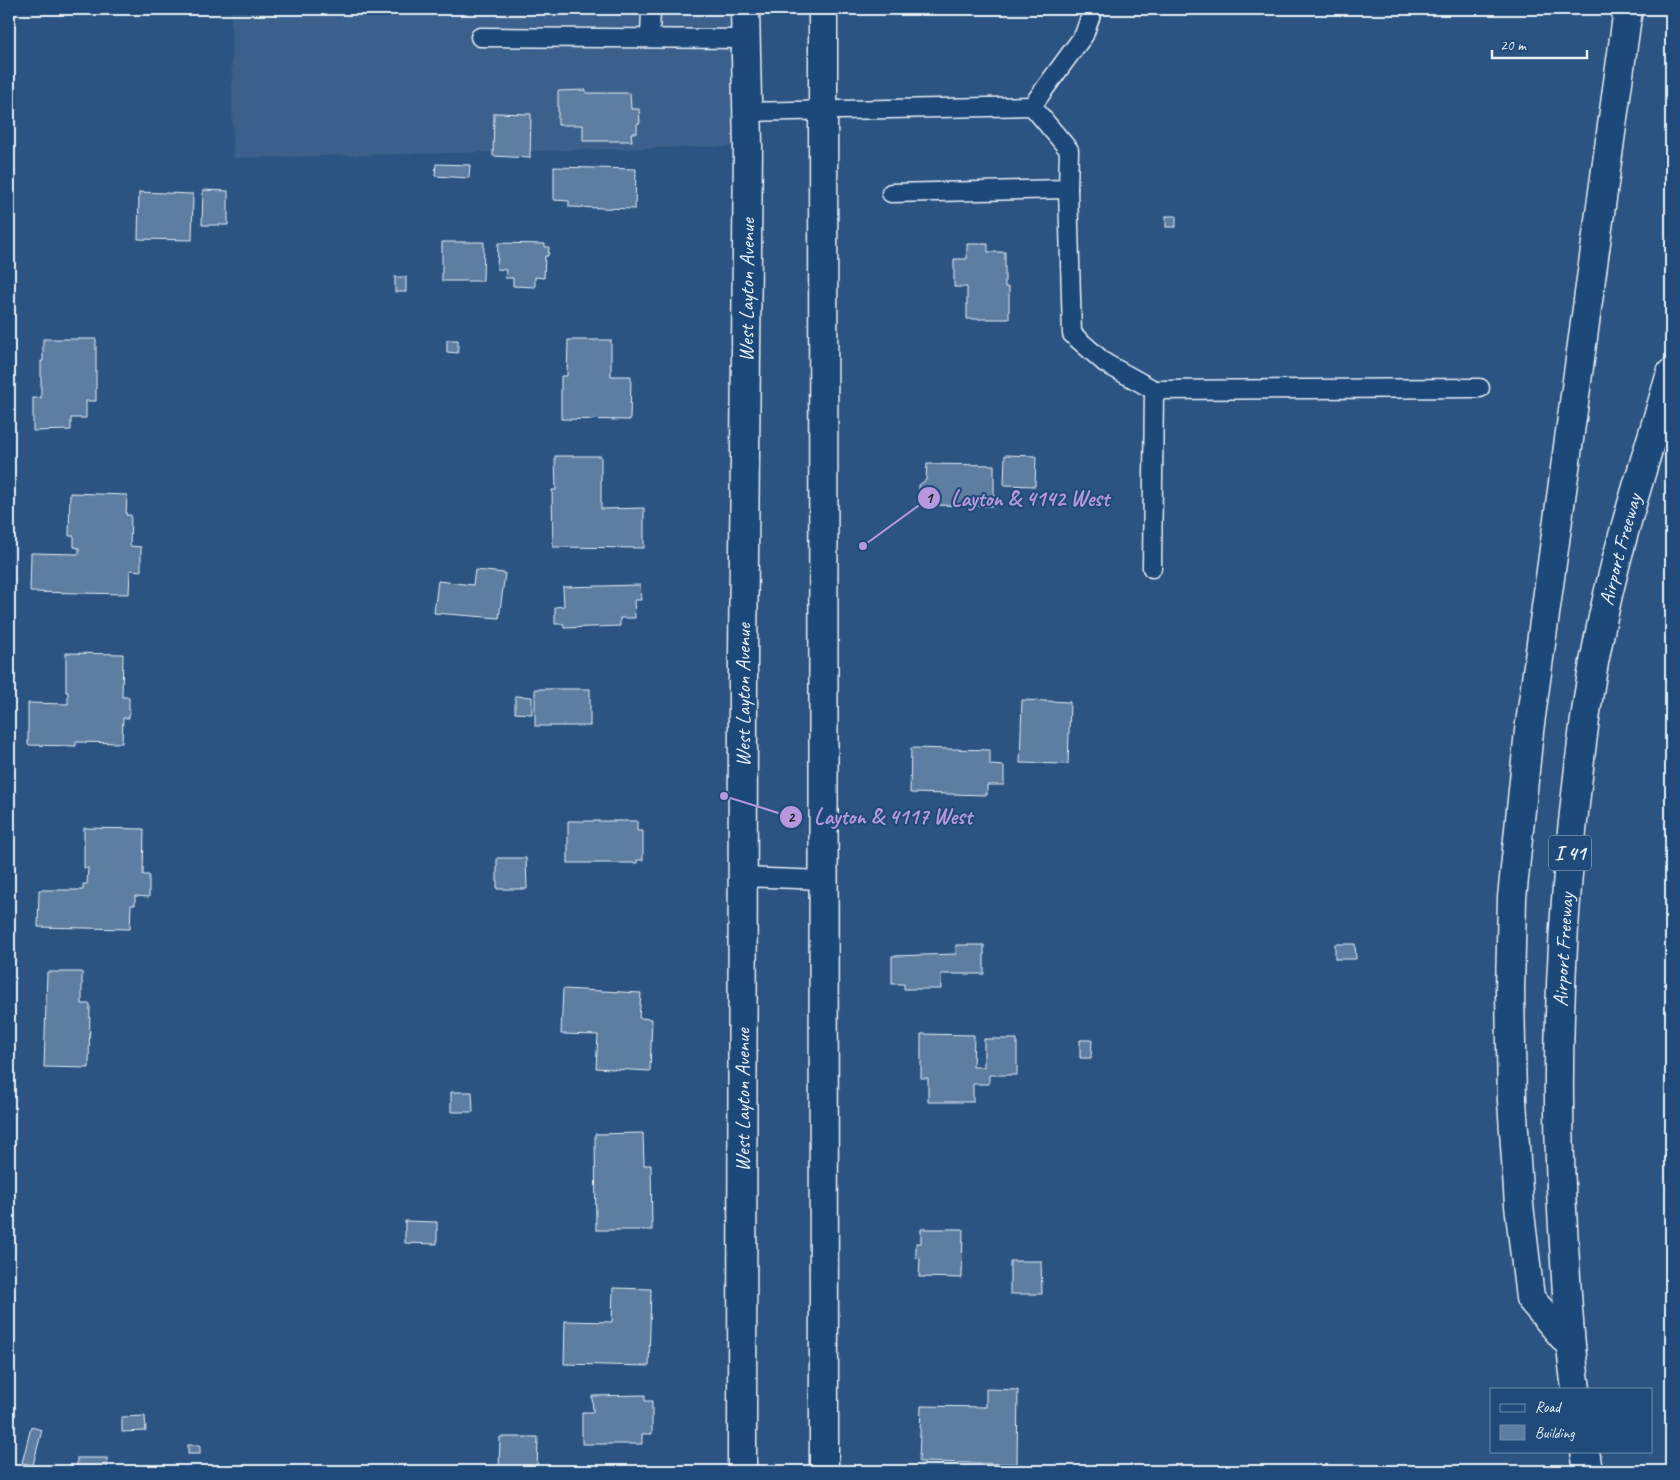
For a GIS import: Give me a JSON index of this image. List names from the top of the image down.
{
  "streets": {
    "main road": ["West Layton Avenue", "Airport Freeway", "I 41"]
  },
  "places": ["Layton & 4142 West", "Layton & 4117 West"],
  "legend": ["Road", "Building"],
  "scale_bar": "20 m"
}
